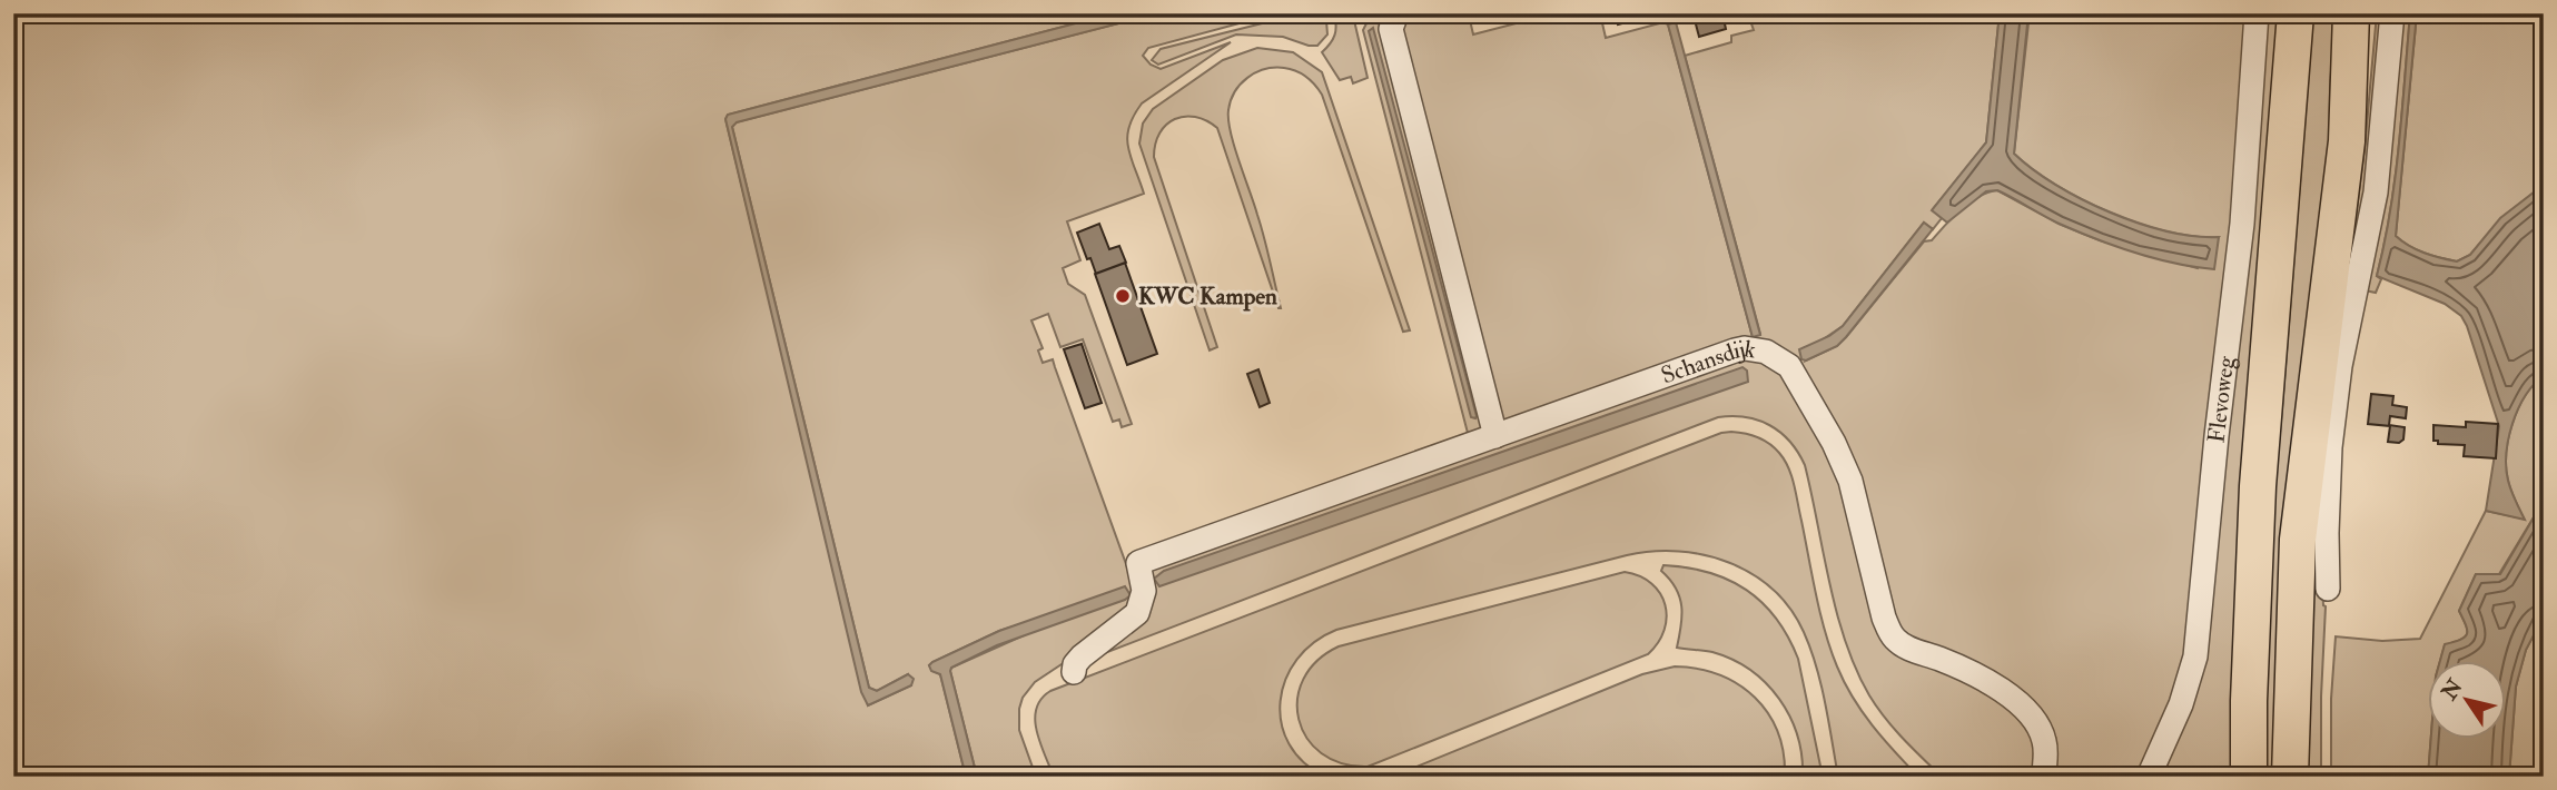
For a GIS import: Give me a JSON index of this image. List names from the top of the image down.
{
  "streets": {
    "highway": ["Flevoweg"],
    "street": ["Schansdijk"]
  },
  "places": ["KWC Kampen"],
  "north": "top left"
}
